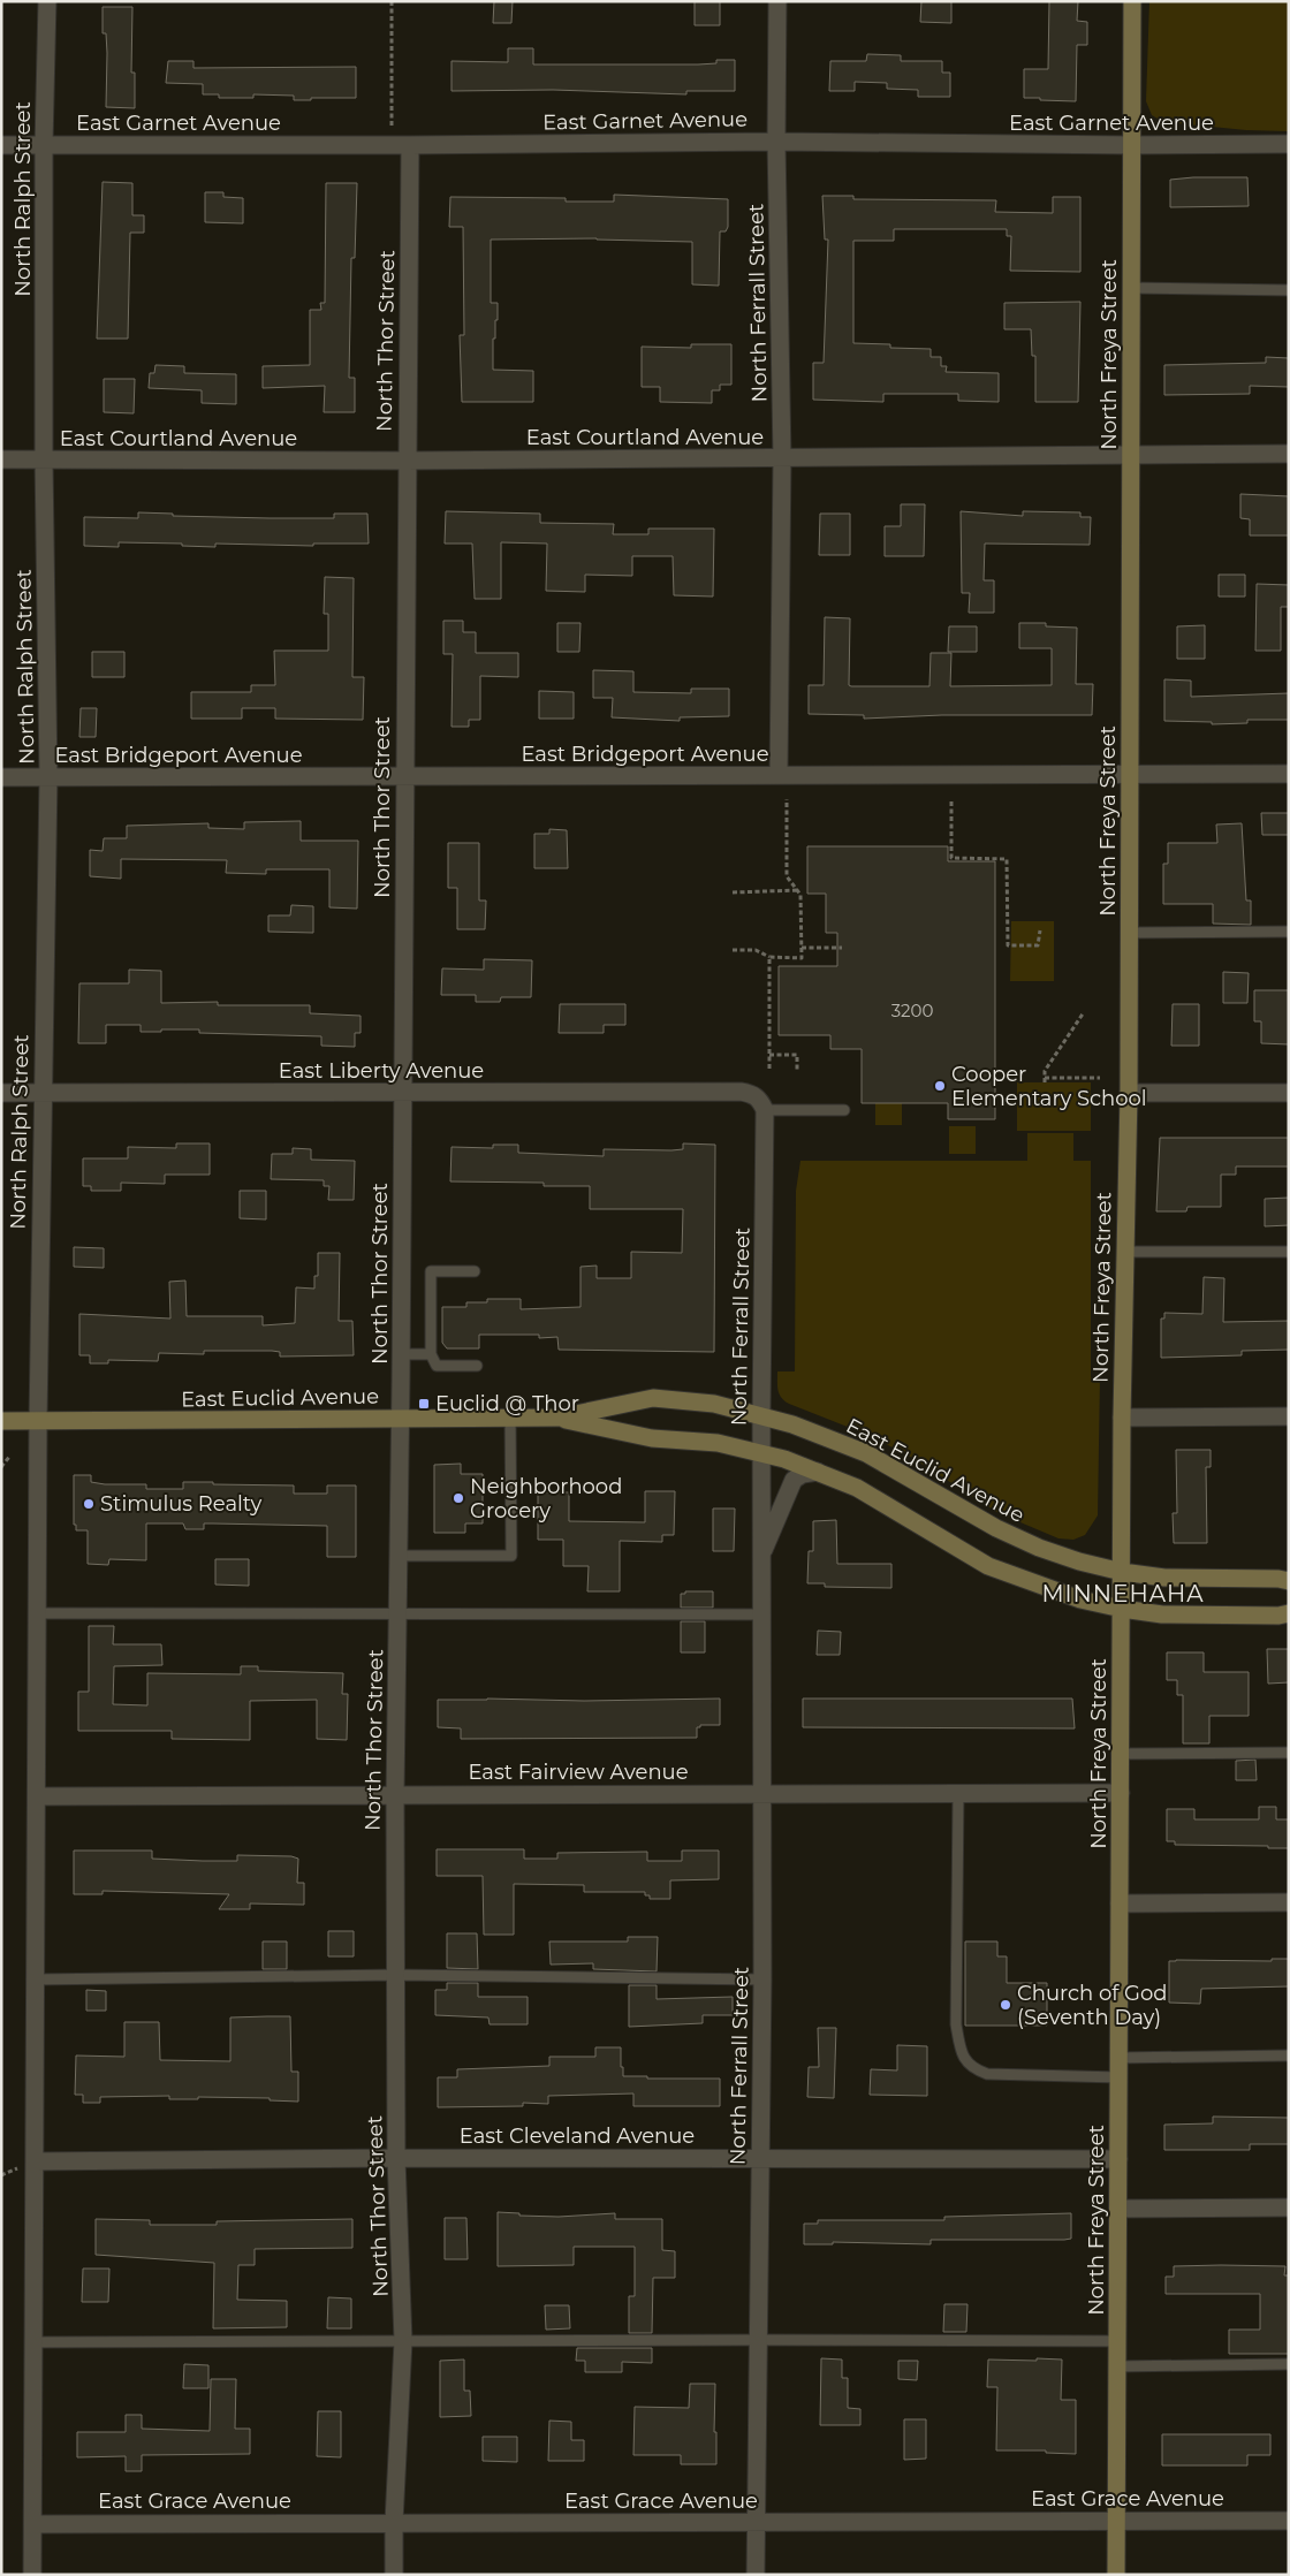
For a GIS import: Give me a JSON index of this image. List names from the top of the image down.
{
  "streets": {
    "street": [
      "East Garnet Avenue",
      "North Ralph Street",
      "North Ferrall Street",
      "North Thor Street",
      "North Freya Street",
      "East Courtland Avenue",
      "East Bridgeport Avenue",
      "East Liberty Avenue",
      "East Euclid Avenue",
      "East Fairview Avenue",
      "East Cleveland Avenue",
      "East Grace Avenue"
    ]
  },
  "crossings": [
    ["East Garnet Avenue", "North Ralph Street"],
    ["East Garnet Avenue", "North Ferrall Street"],
    ["East Garnet Avenue", "North Thor Street"],
    ["East Garnet Avenue", "North Freya Street"],
    ["North Ralph Street", "East Courtland Avenue"],
    ["North Ralph Street", "East Bridgeport Avenue"],
    ["North Ralph Street", "East Liberty Avenue"],
    ["North Ralph Street", "East Euclid Avenue"],
    ["North Ralph Street", "East Fairview Avenue"],
    ["North Ralph Street", "East Cleveland Avenue"],
    ["North Ralph Street", "East Grace Avenue"],
    ["North Ferrall Street", "East Courtland Avenue"],
    ["North Ferrall Street", "East Bridgeport Avenue"],
    ["North Ferrall Street", "East Liberty Avenue"],
    ["North Ferrall Street", "East Euclid Avenue"],
    ["North Ferrall Street", "East Fairview Avenue"],
    ["North Ferrall Street", "East Cleveland Avenue"],
    ["North Ferrall Street", "East Grace Avenue"],
    ["North Thor Street", "East Courtland Avenue"],
    ["North Thor Street", "East Bridgeport Avenue"],
    ["North Thor Street", "East Liberty Avenue"],
    ["North Thor Street", "East Euclid Avenue"],
    ["North Thor Street", "East Fairview Avenue"],
    ["North Thor Street", "East Cleveland Avenue"],
    ["North Thor Street", "East Grace Avenue"],
    ["North Freya Street", "East Courtland Avenue"],
    ["North Freya Street", "East Bridgeport Avenue"],
    ["North Freya Street", "East Euclid Avenue"],
    ["North Freya Street", "East Fairview Avenue"],
    ["North Freya Street", "East Cleveland Avenue"],
    ["North Freya Street", "East Grace Avenue"]
  ],
  "districts": ["MINNEHAHA"],
  "places": {
    "other": [
      "Cooper Elementary School",
      "Neighborhood Grocery",
      "Stimulus Realty",
      "Church of God (Seventh Day)"
    ],
    "transit": ["Euclid @ Thor"]
  },
  "house_numbers": ["3200"]
}
